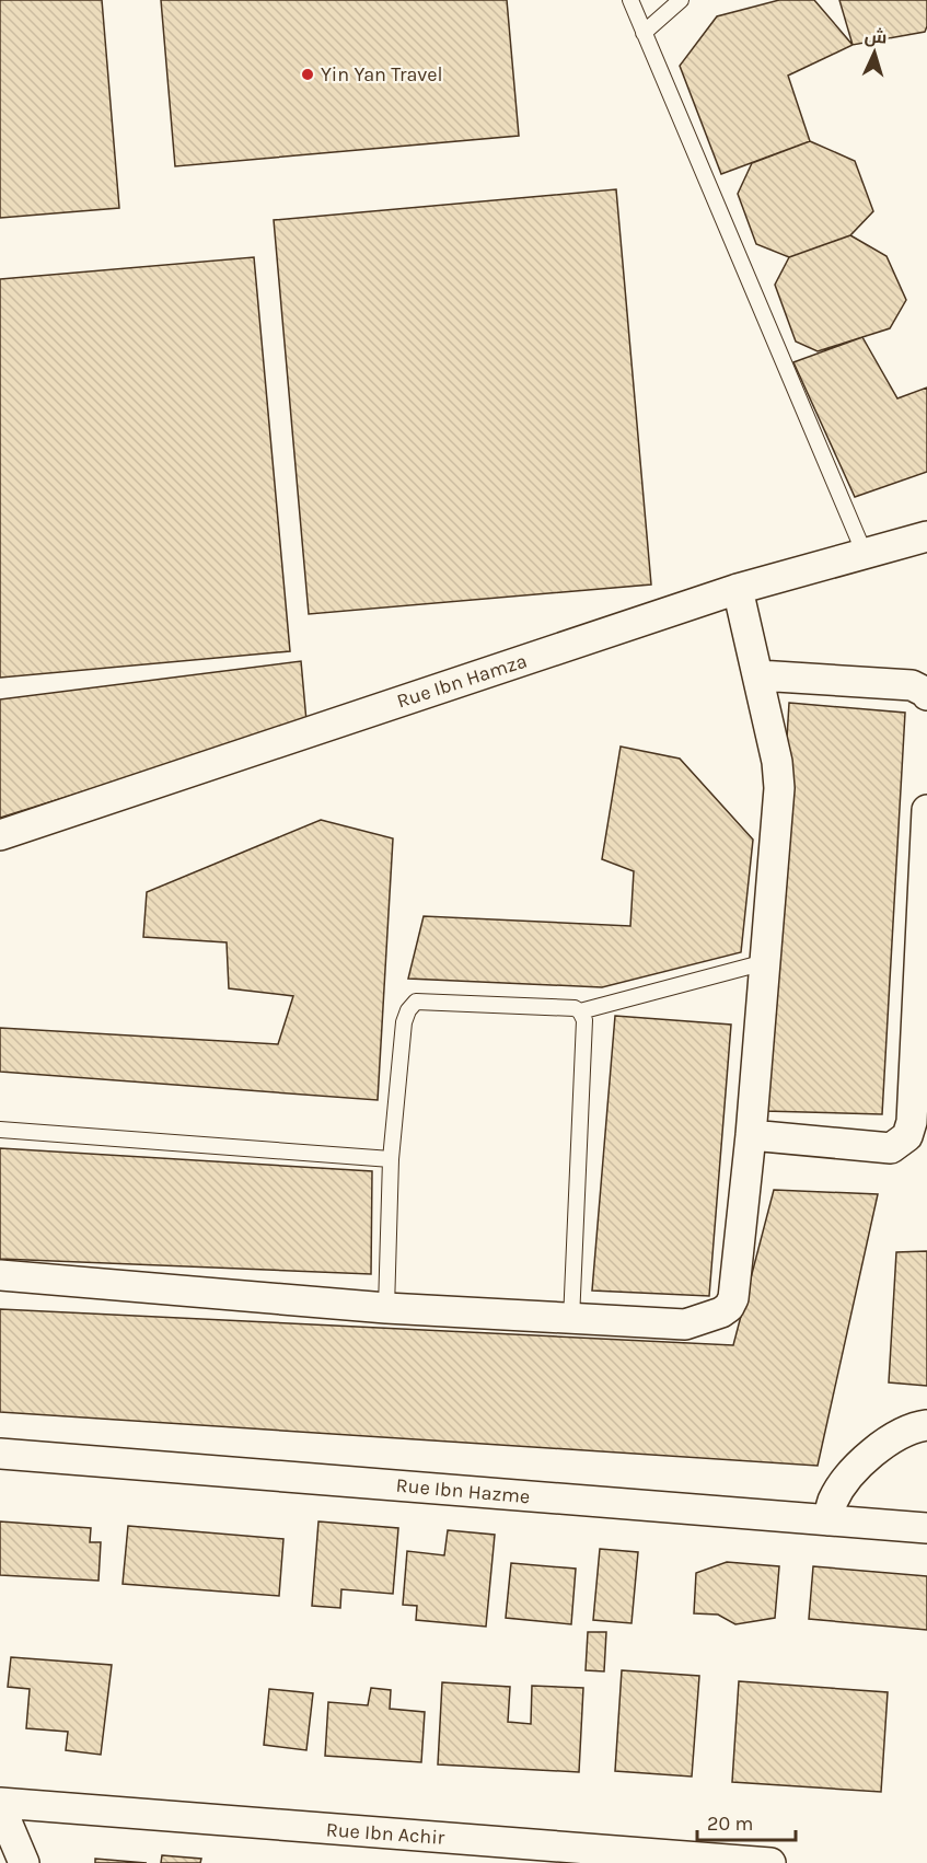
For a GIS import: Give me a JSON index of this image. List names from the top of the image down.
{
  "streets": {
    "street": ["Rue Ibn Hamza", "Rue Ibn Hazme", "Rue Ibn Achir"]
  },
  "places": ["Yin Yan Travel"],
  "scale_bar": "20 m",
  "north": "top"
}
